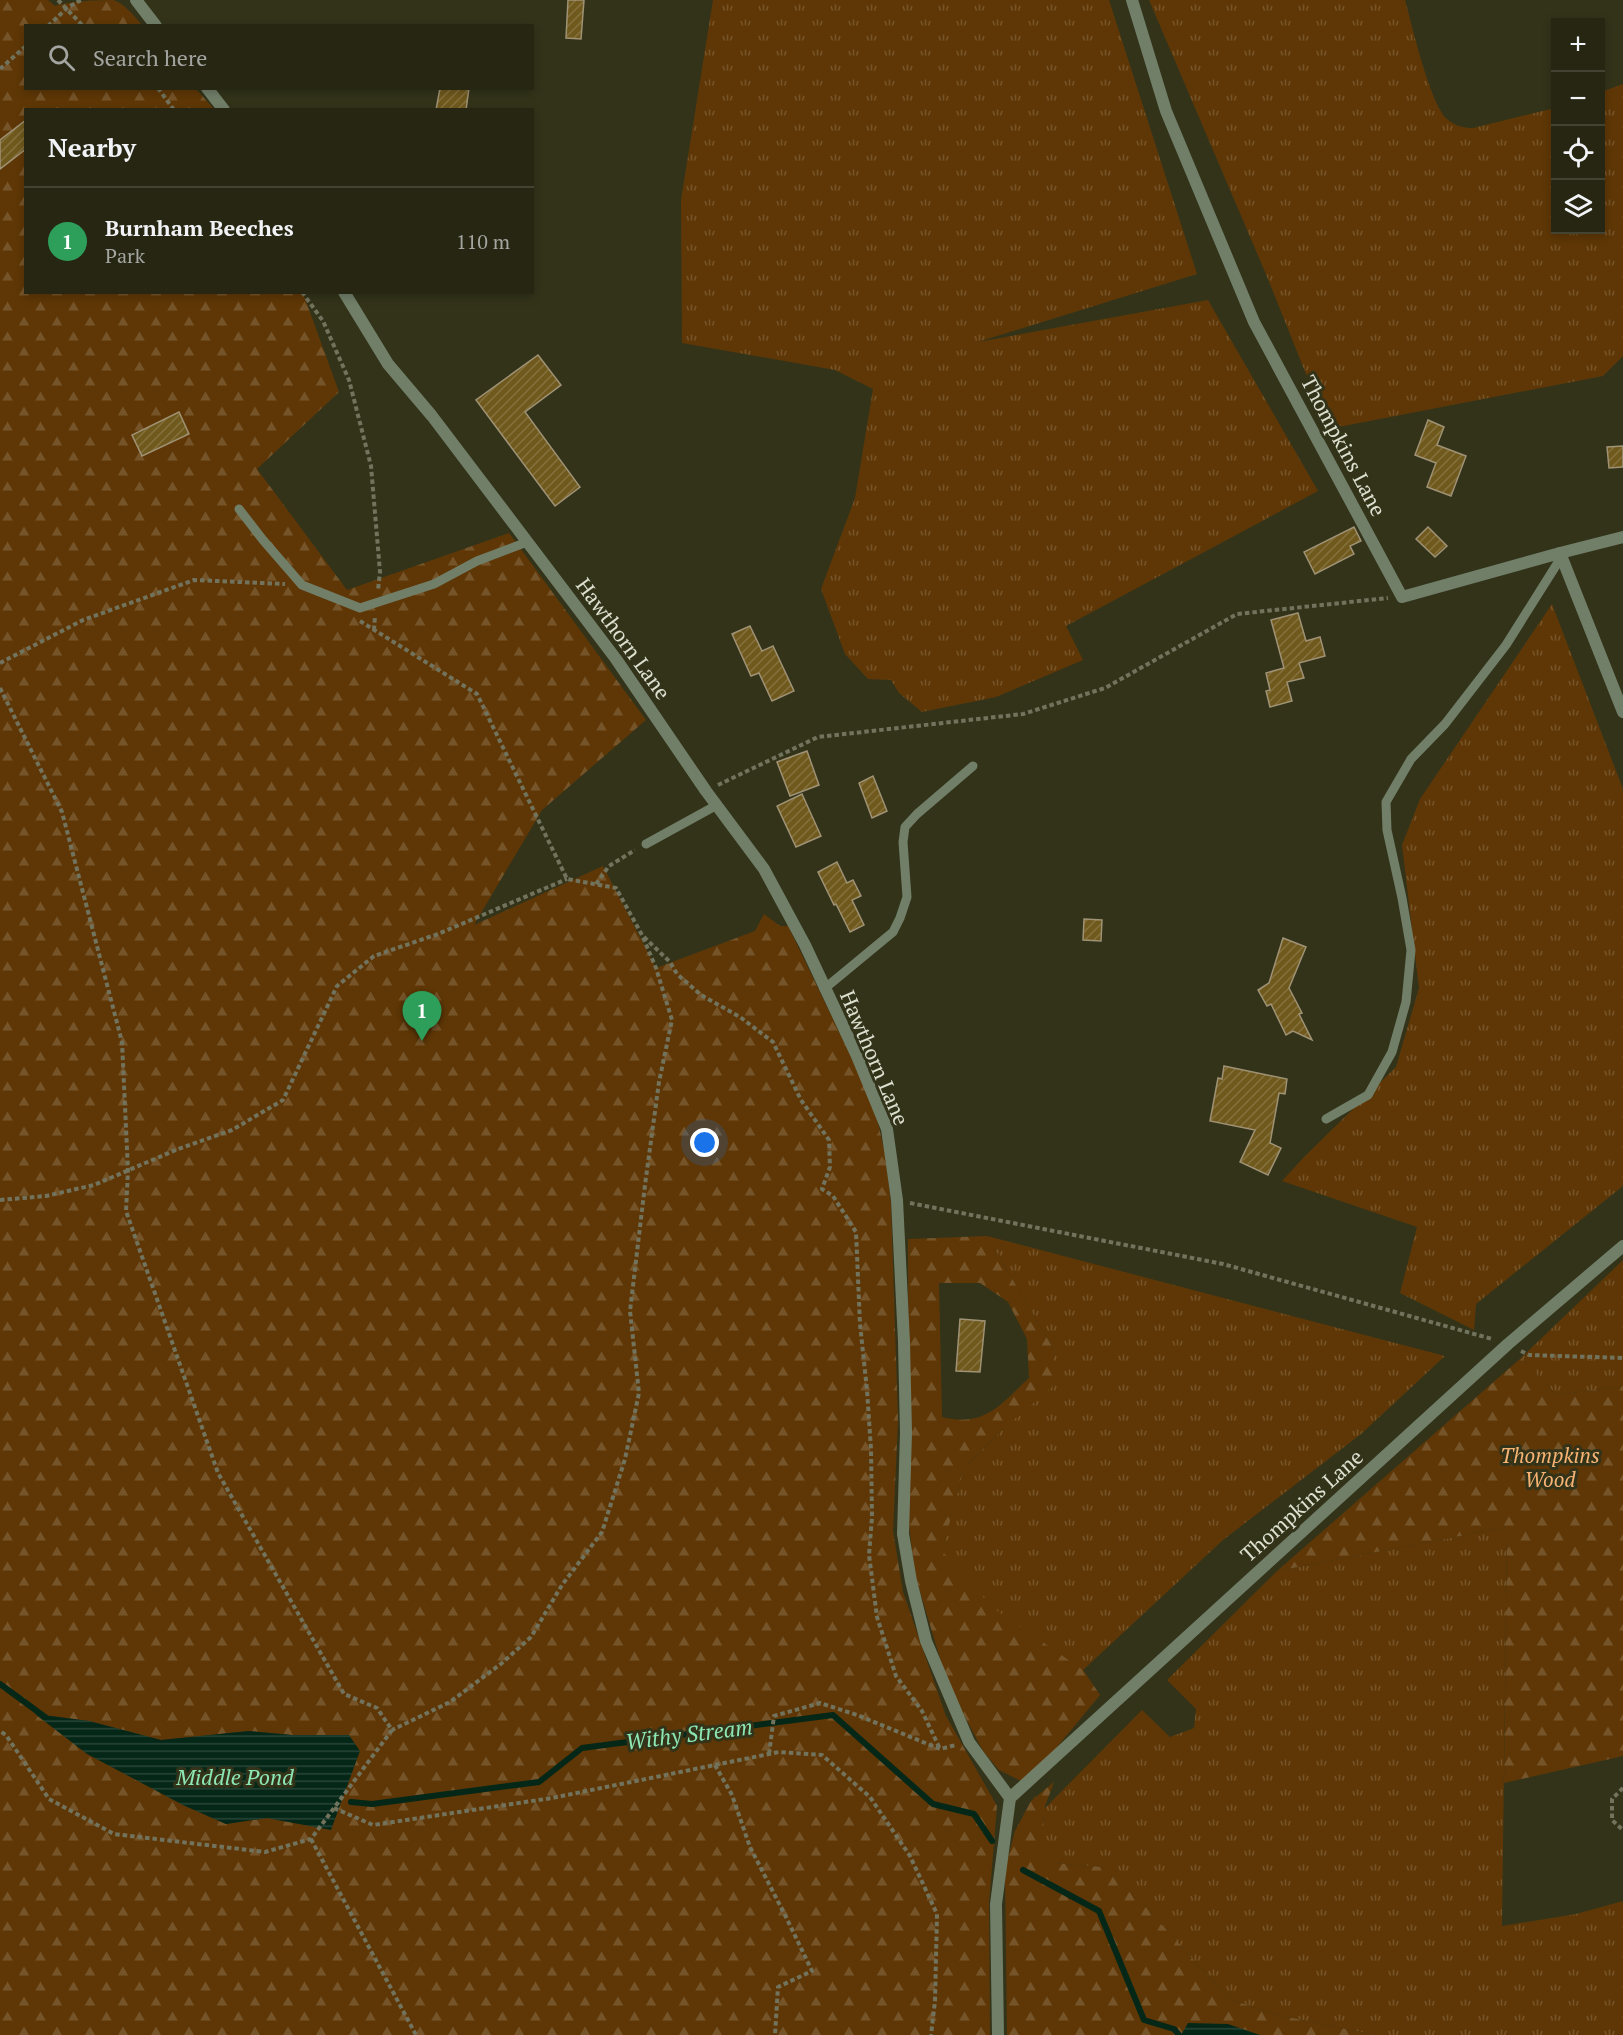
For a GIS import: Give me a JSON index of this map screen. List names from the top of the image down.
{
  "streets": {
    "street": ["Thompkins Lane", "Hawthorn Lane"]
  },
  "crossings": [
    ["Thompkins Lane", "Hawthorn Lane"]
  ],
  "water": ["Withy Stream", "Middle Pond"],
  "parks": ["Thompkins Wood"],
  "page": {
    "map_buttons": ["+", "−"],
    "search": "Search here",
    "heading": "Nearby",
    "list": [
      {
        "mark": "1",
        "name": "Burnham Beeches",
        "note": "Park",
        "value": "110 m"
      }
    ],
    "pins": "1"
  }
}
